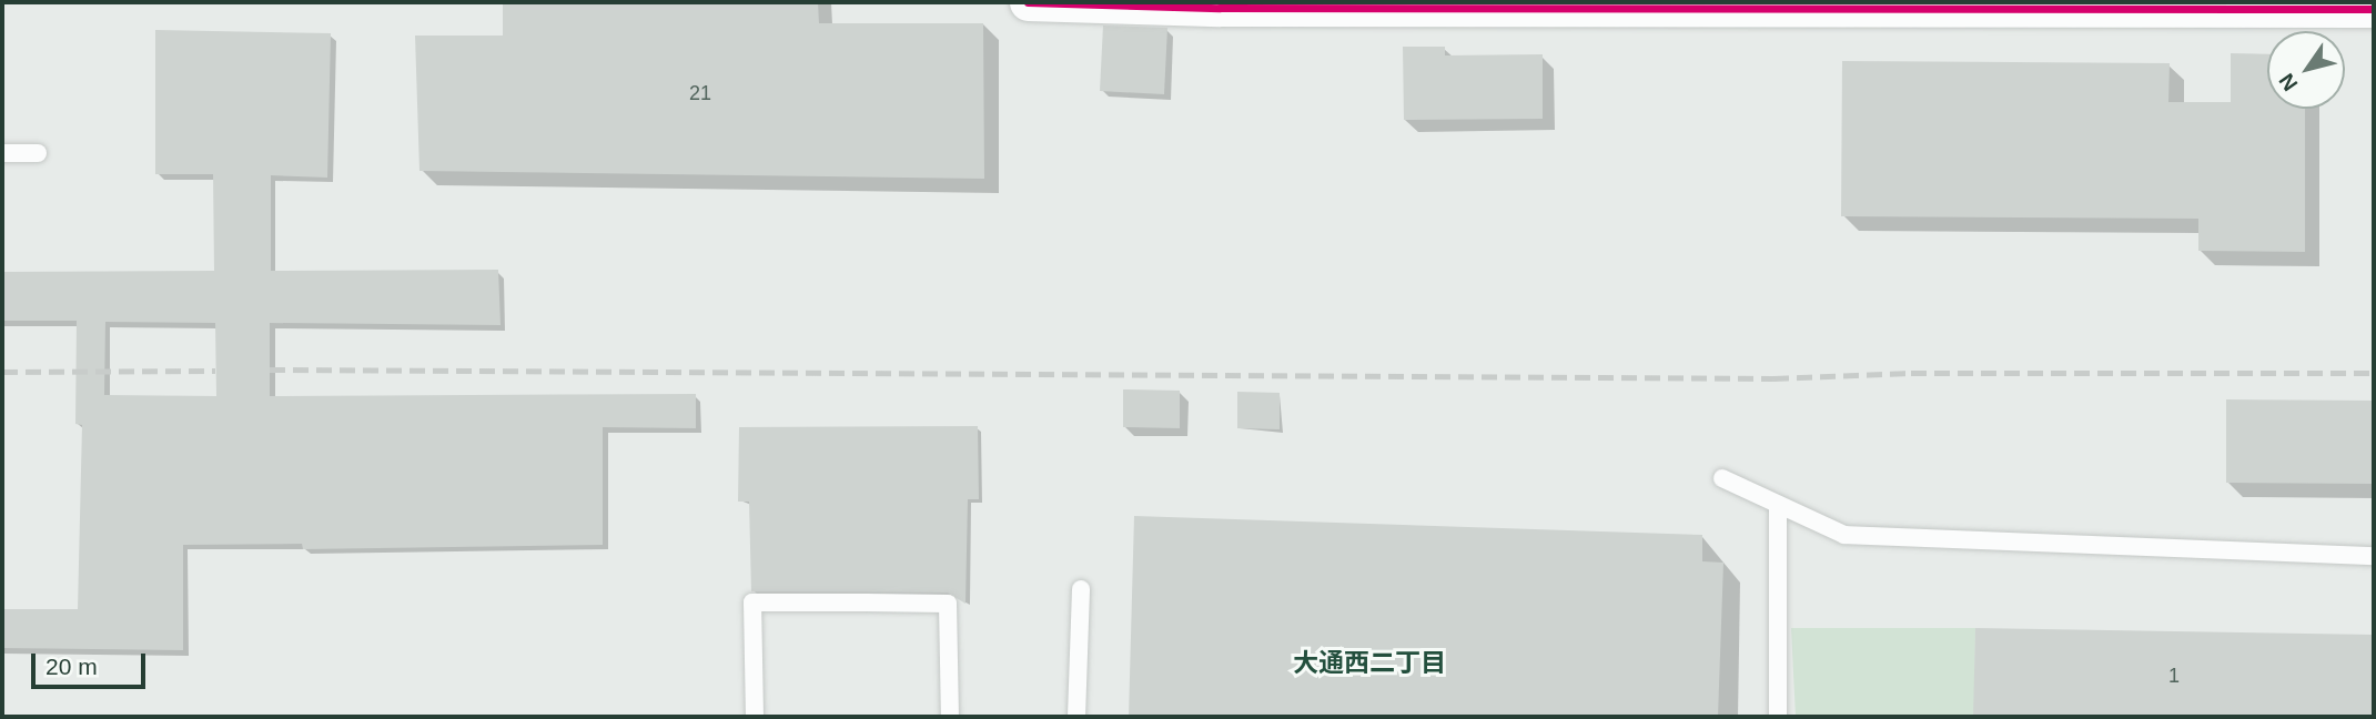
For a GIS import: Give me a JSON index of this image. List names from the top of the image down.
{
  "districts": ["大通西二丁目"],
  "house_numbers": ["21", "1"],
  "scale_bar": "20 m",
  "north": "bottom left"
}
